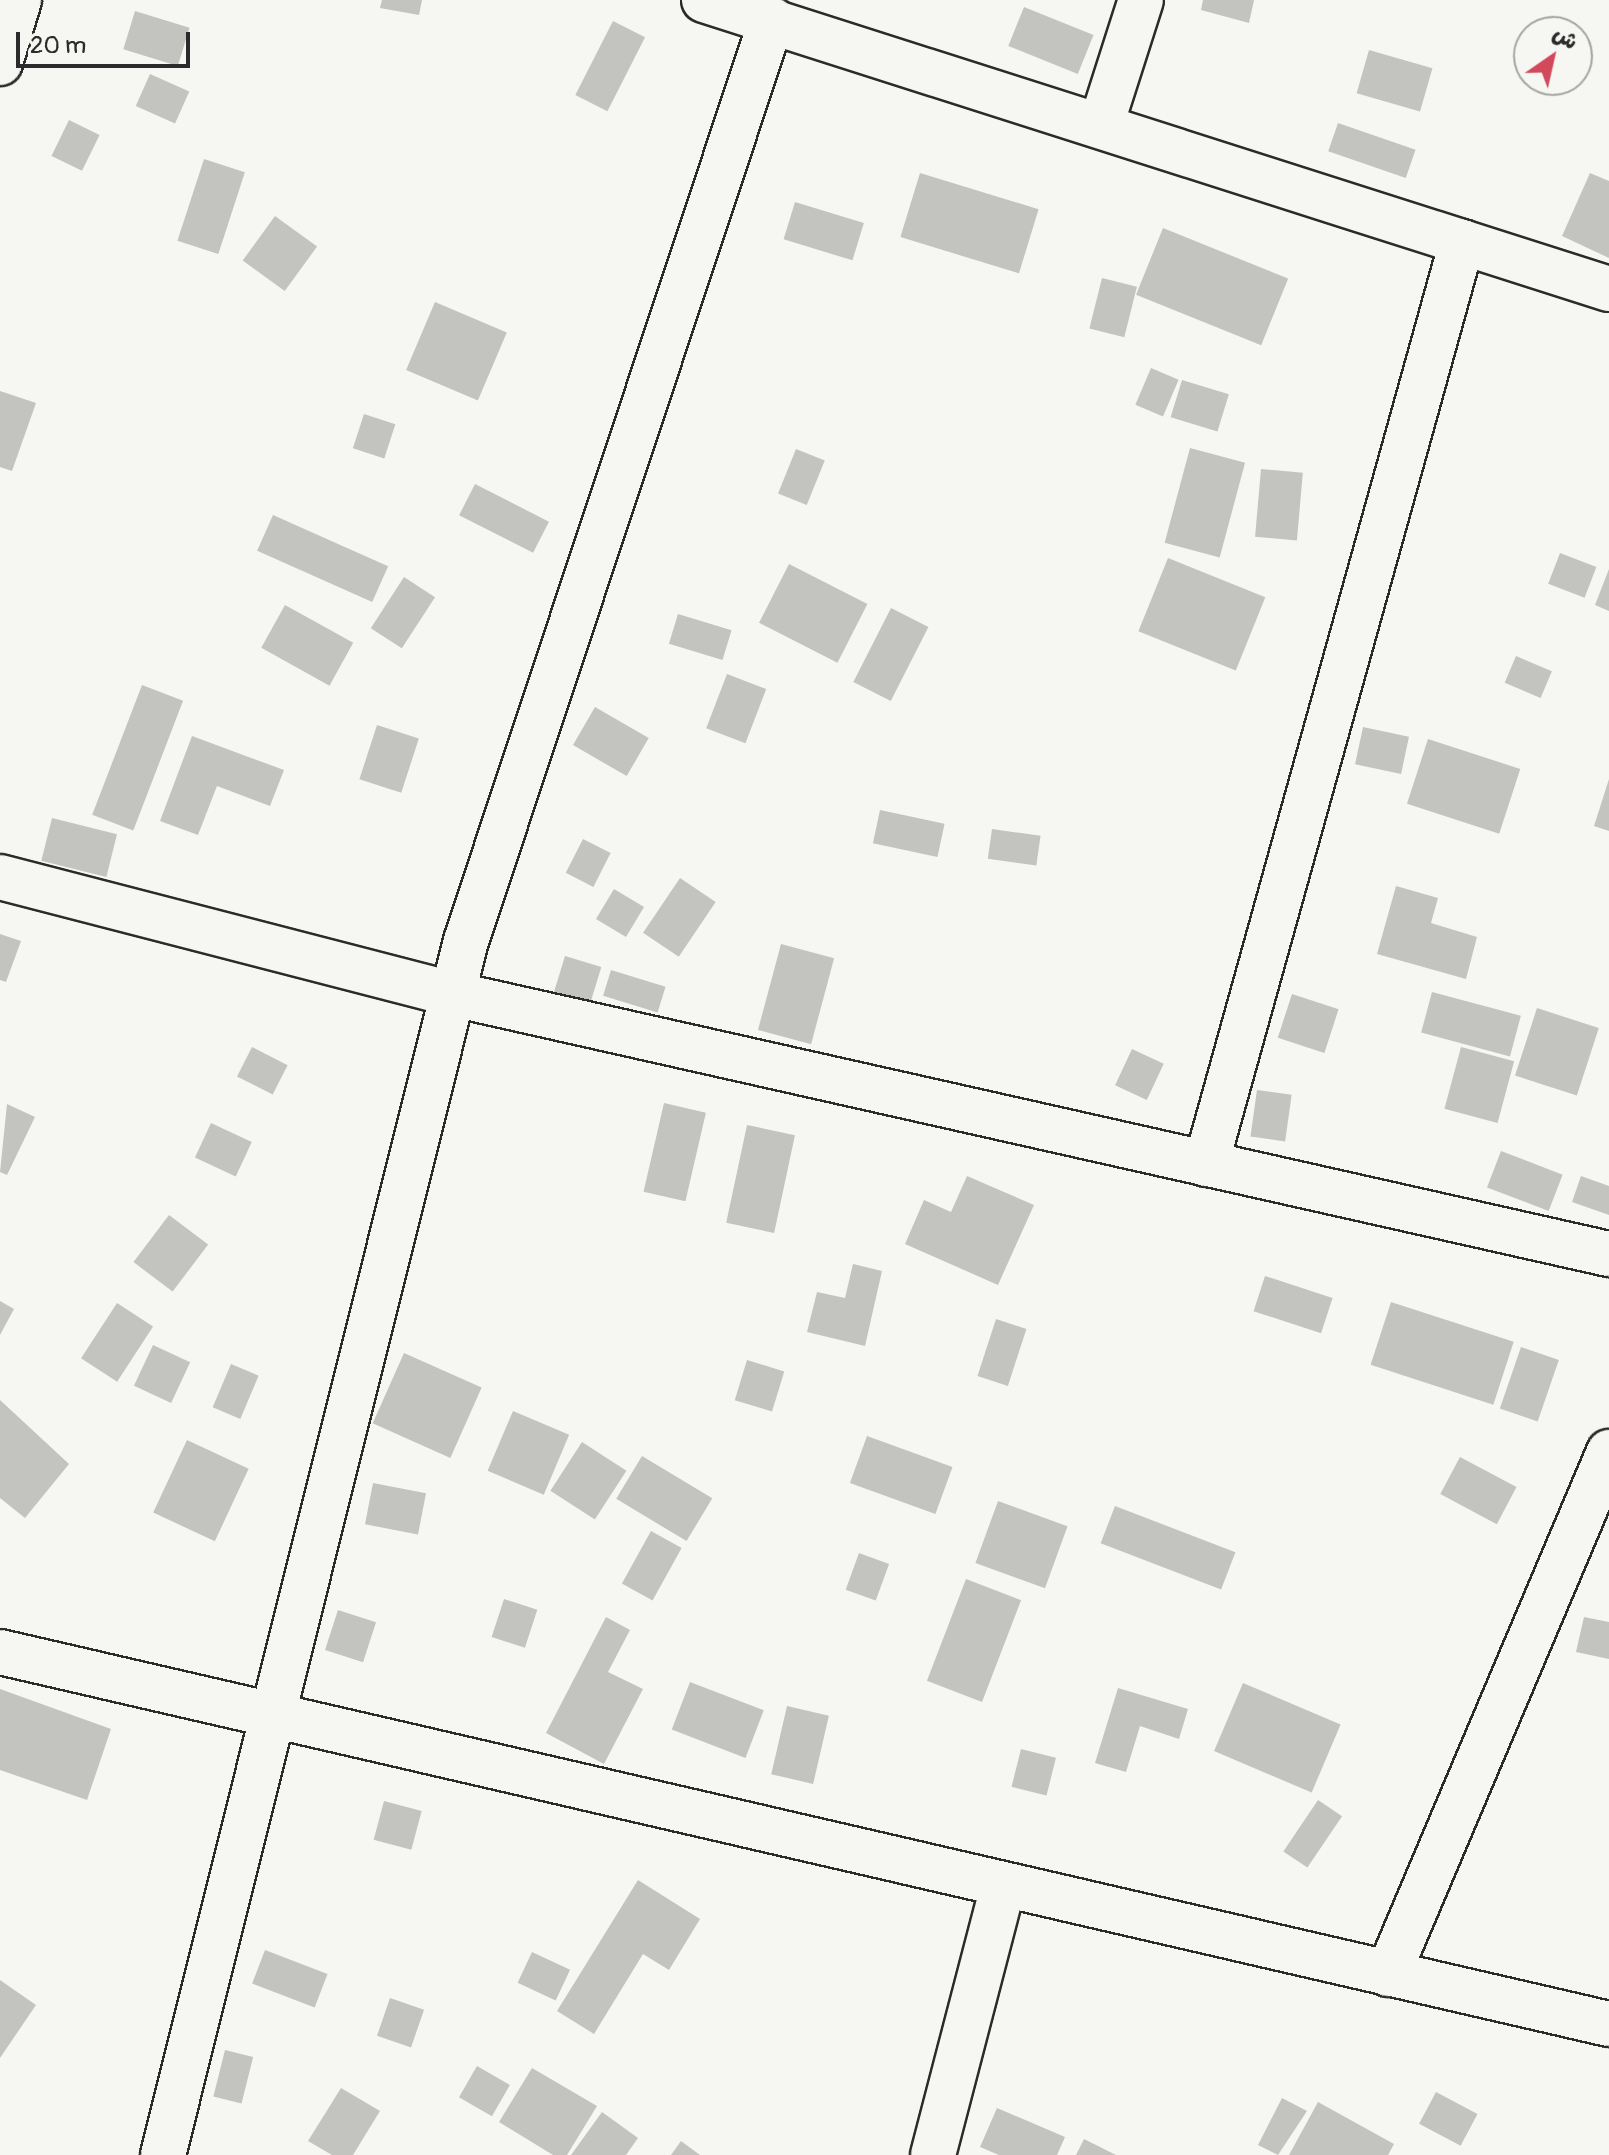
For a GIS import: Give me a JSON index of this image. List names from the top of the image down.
{
  "scale_bar": "20 m",
  "north": "top right"
}
